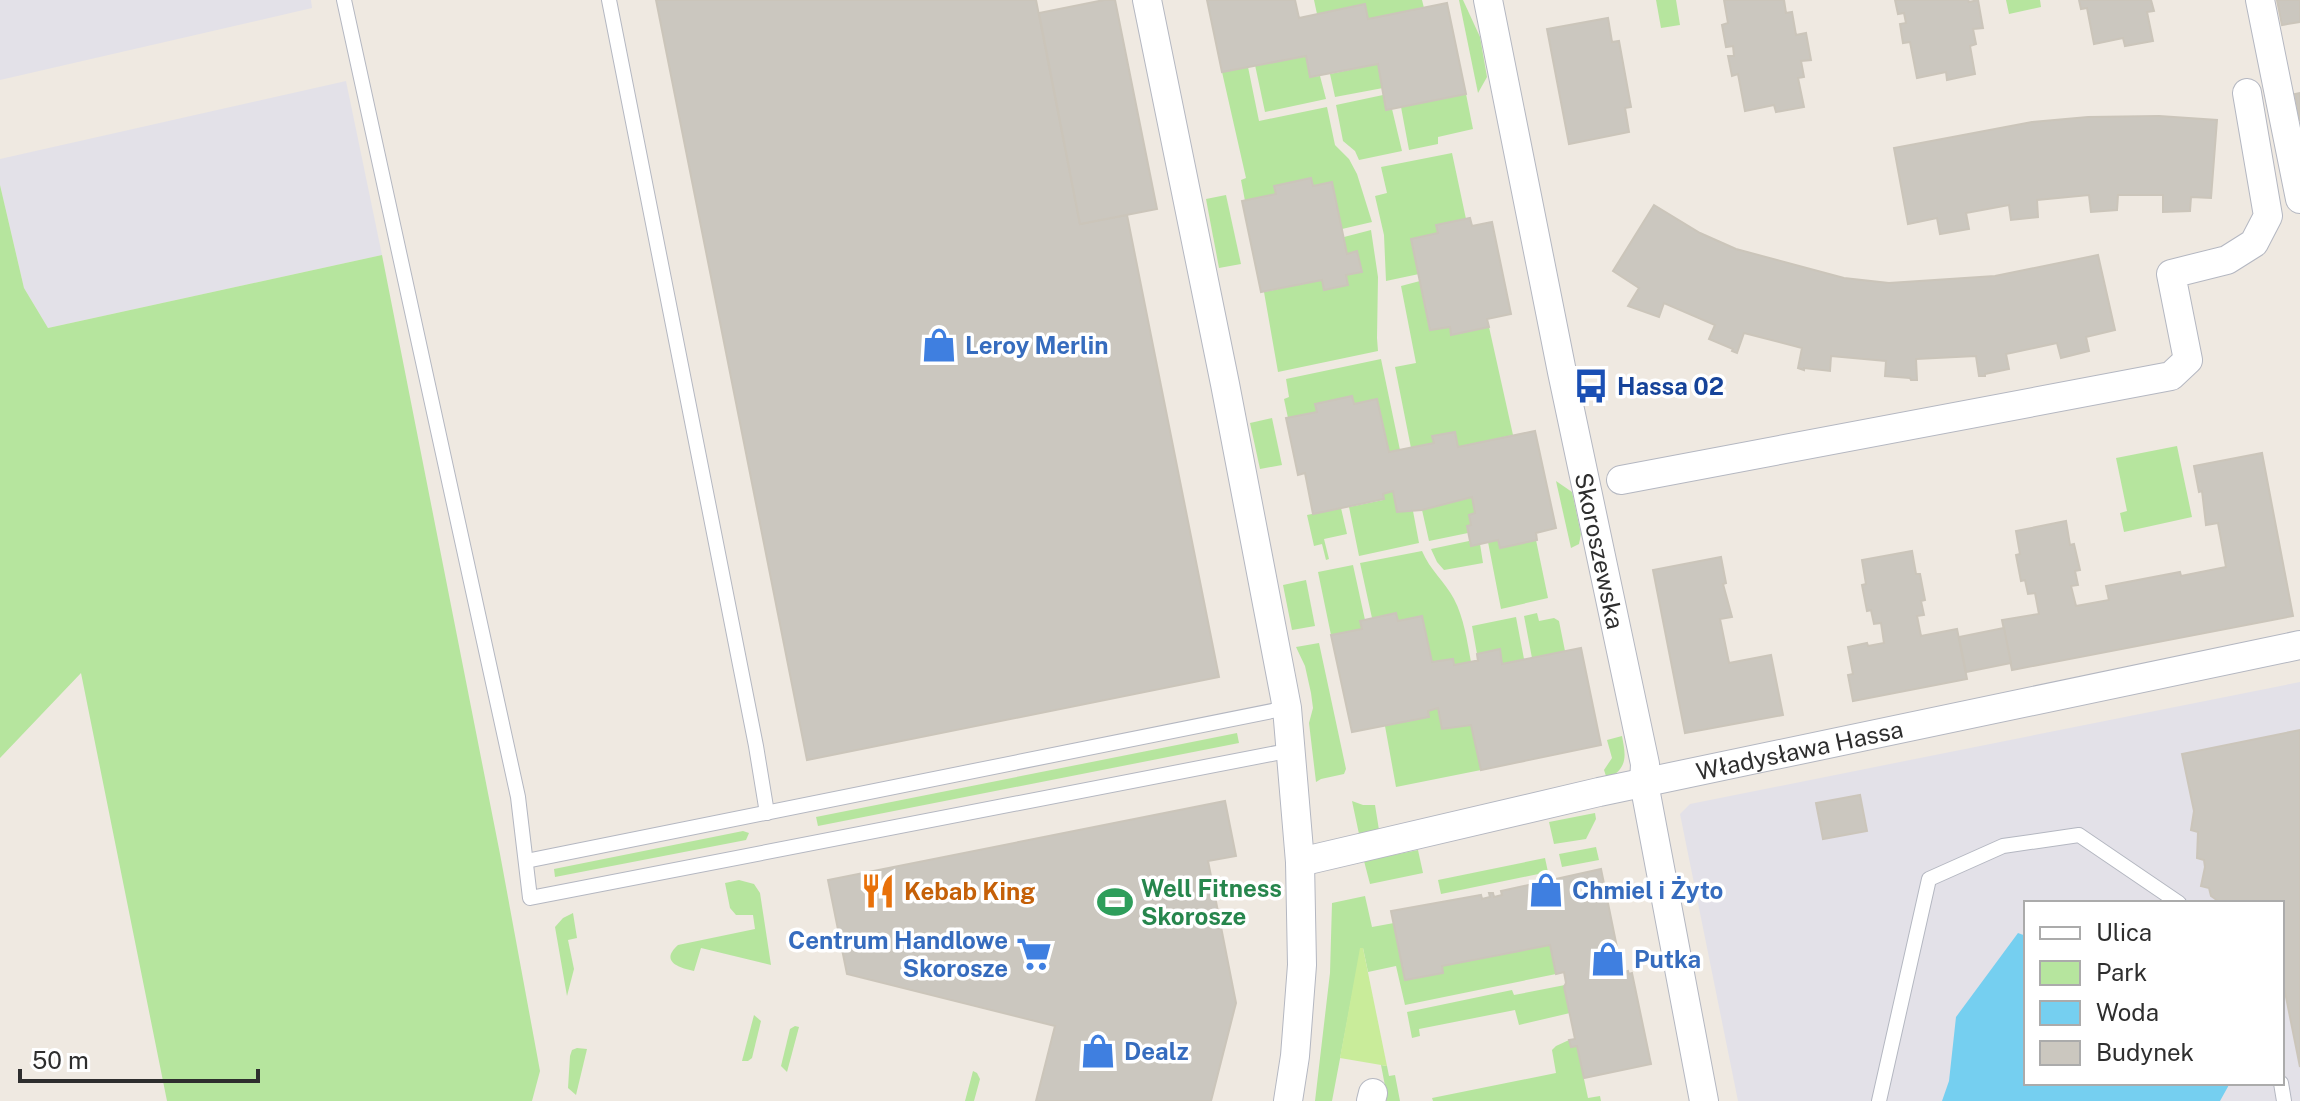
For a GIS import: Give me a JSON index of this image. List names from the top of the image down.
{
  "streets": {
    "street": ["Skoroszewska", "Władysława Hassa"]
  },
  "crossings": [
    ["Skoroszewska", "Władysława Hassa"]
  ],
  "places": {
    "shop": [
      "Leroy Merlin",
      "Chmiel i Żyto",
      "Putka",
      "Dealz"
    ],
    "bus stop": ["Hassa 02"],
    "restaurant": ["Kebab King"],
    "sports": ["Well Fitness Skorosze"],
    "supermarket": ["Centrum Handlowe Skorosze"]
  },
  "legend": [
    "Ulica",
    "Park",
    "Woda",
    "Budynek"
  ],
  "scale_bar": "50 m"
}
